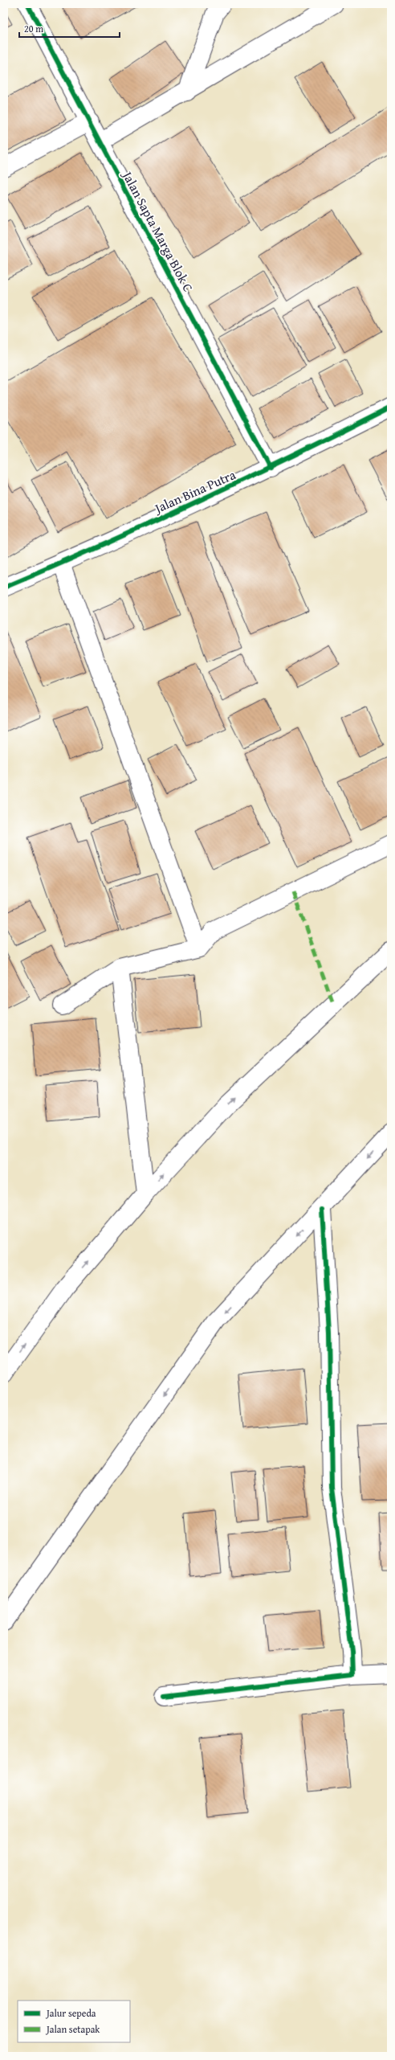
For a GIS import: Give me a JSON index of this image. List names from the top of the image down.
{
  "streets": {
    "street": ["Jalan Sapta Marga Blok C", "Jalan Bina Putra"]
  },
  "crossings": [
    ["Jalan Sapta Marga Blok C", "Jalan Bina Putra"]
  ],
  "legend": ["Jalur sepeda", "Jalan setapak"],
  "scale_bar": "20 m"
}
